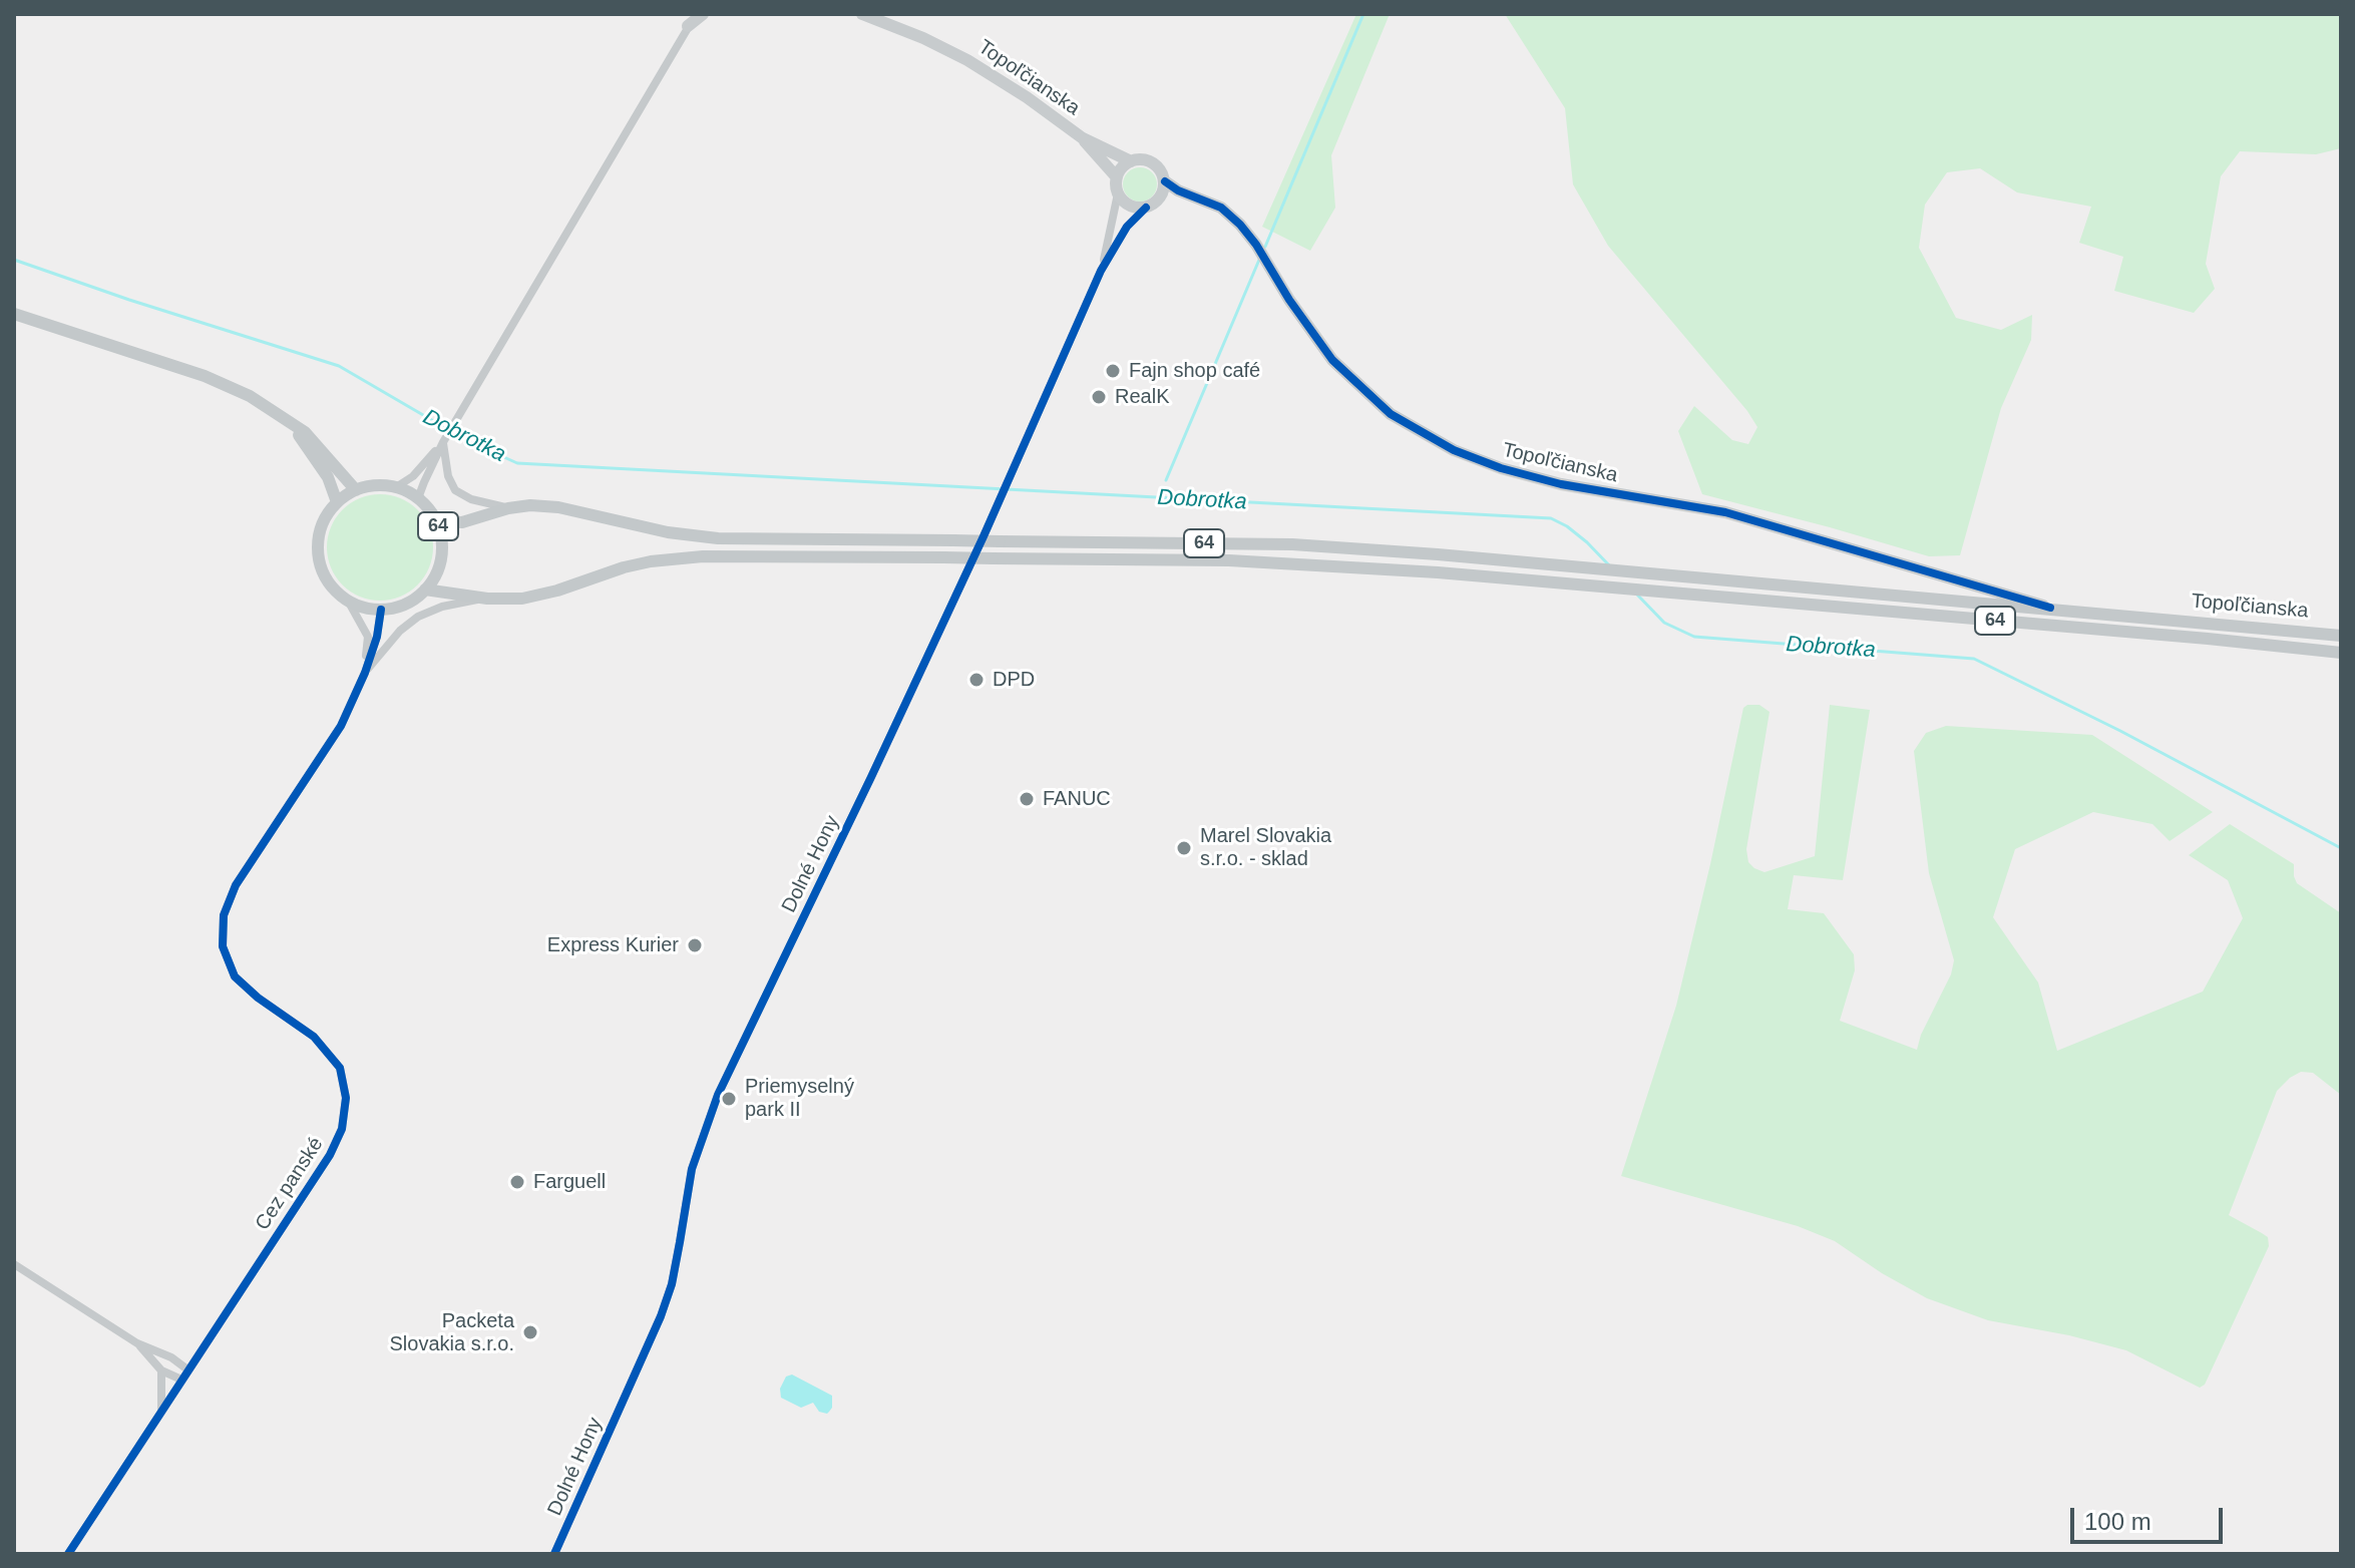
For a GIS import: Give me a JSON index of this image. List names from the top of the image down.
{
  "streets": {
    "main road": ["Topoľčianska", "64"],
    "street": ["Dolné Hony", "Cez panské"]
  },
  "crossings": [
    ["Topoľčianska", "64"],
    ["Topoľčianska", "Dolné Hony"]
  ],
  "water": ["Dobrotka"],
  "places": [
    "Fajn shop café",
    "RealK",
    "DPD",
    "FANUC",
    "Marel Slovakia s.r.o. - sklad",
    "Express Kurier",
    "Priemyselný park II",
    "Farguell",
    "Packeta Slovakia s.r.o."
  ],
  "scale_bar": "100 m"
}
